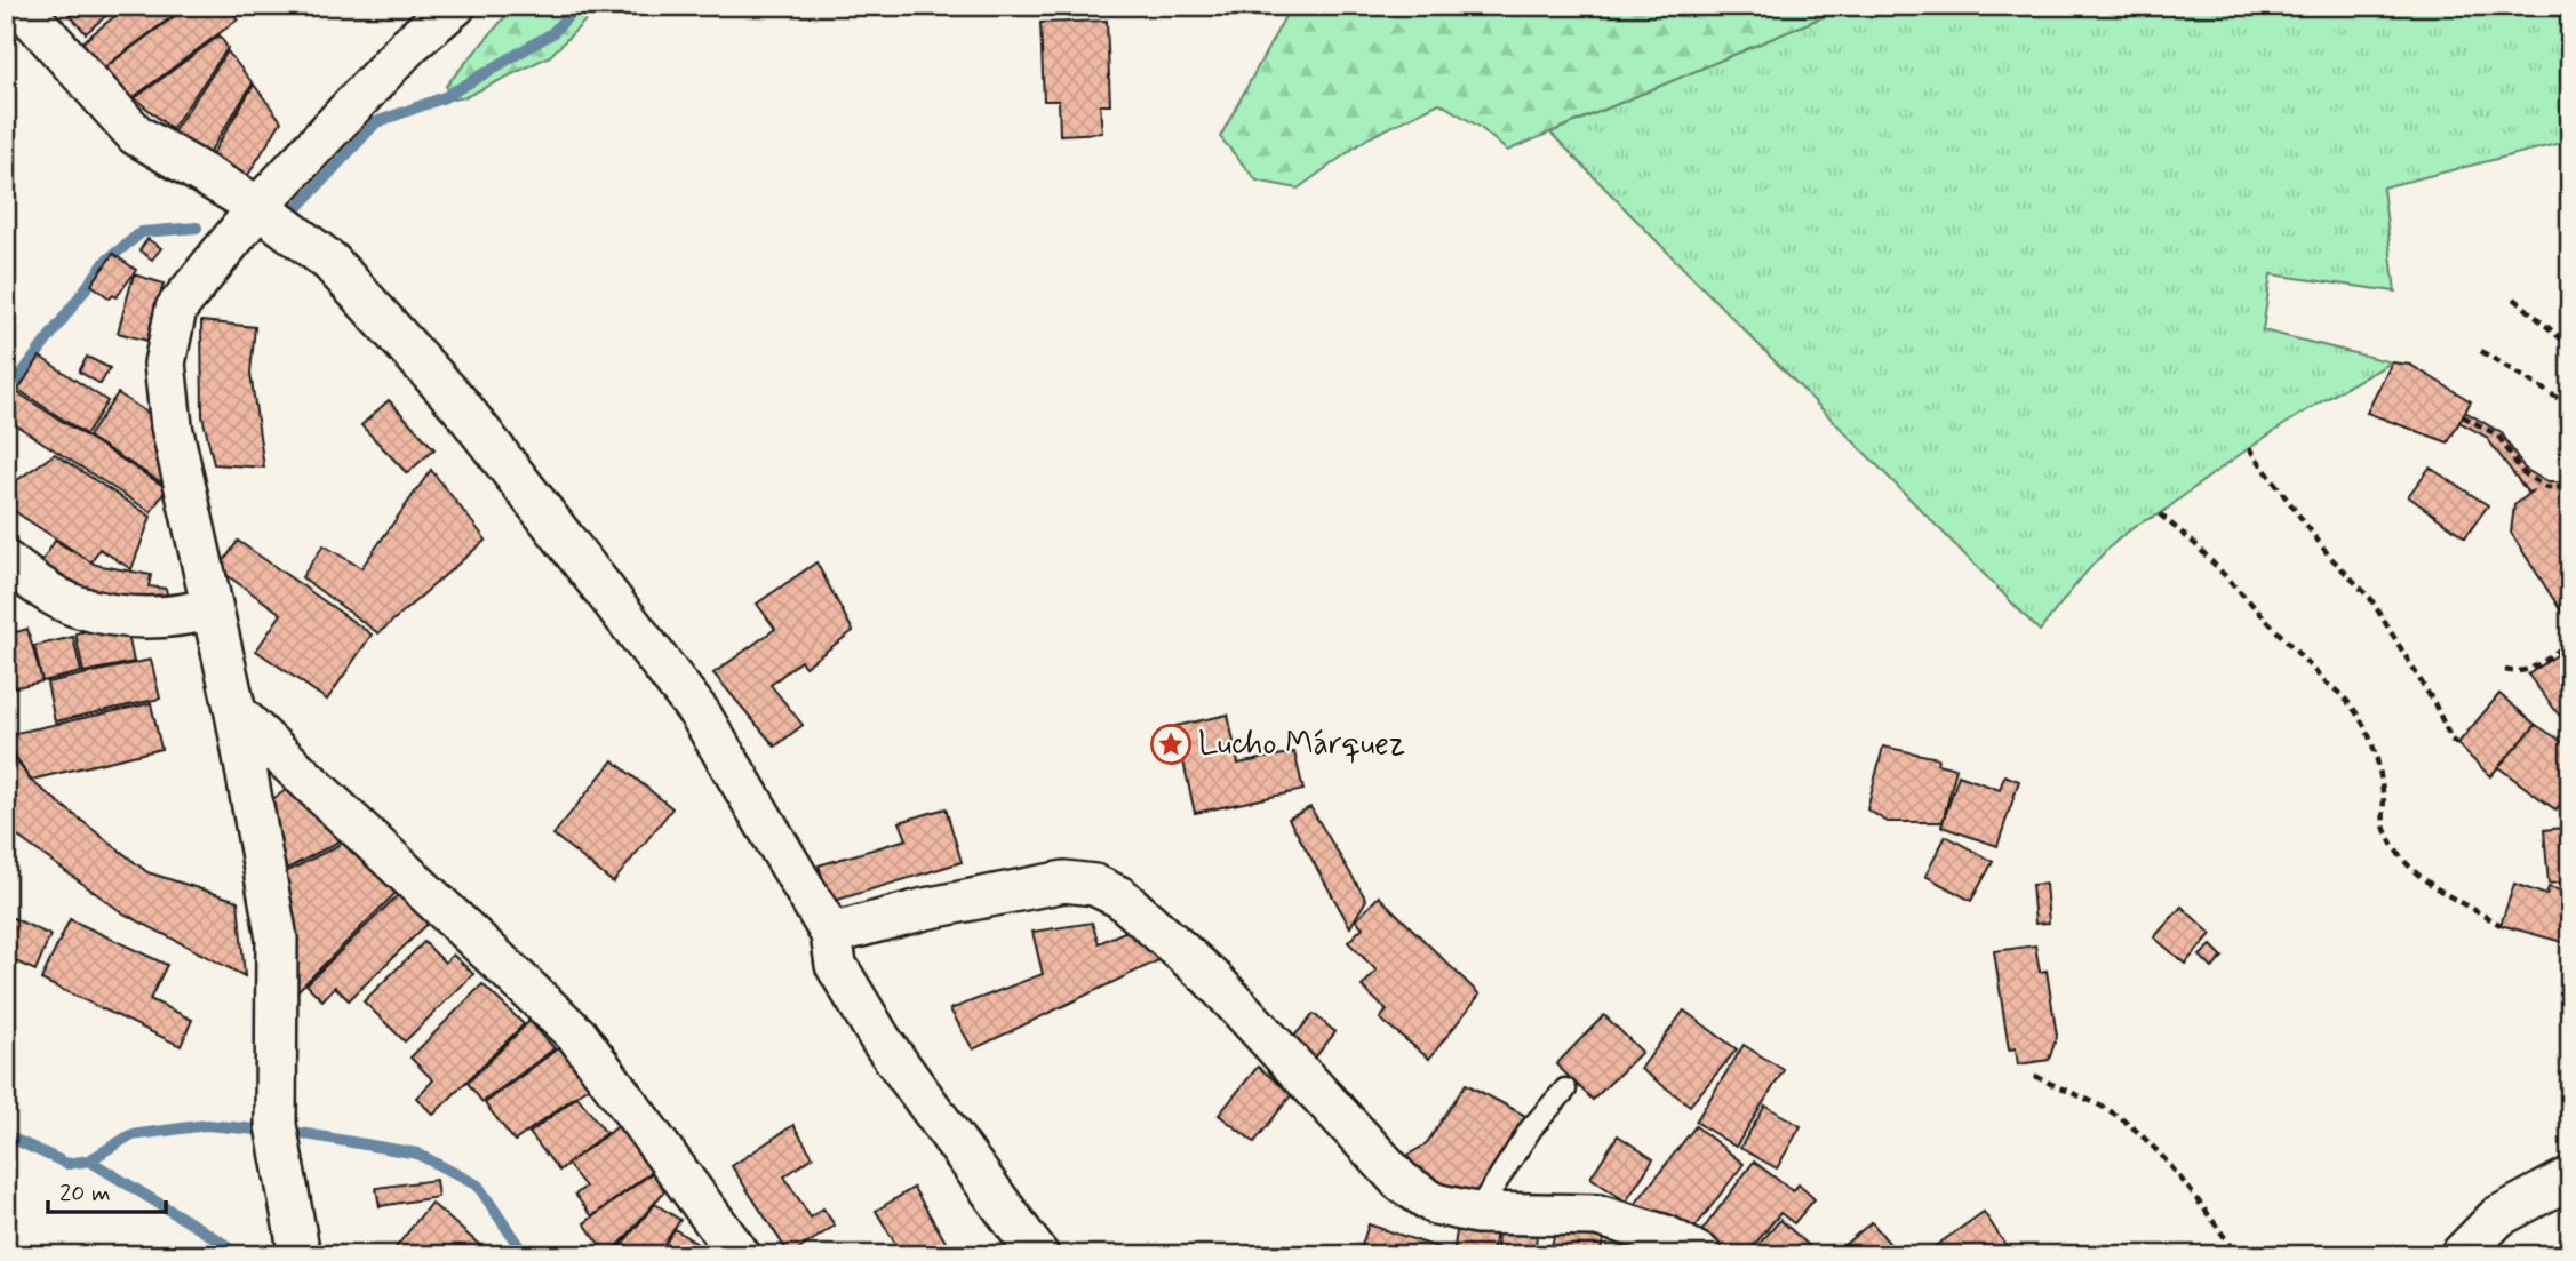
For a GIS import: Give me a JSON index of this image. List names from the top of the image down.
{
  "places": {
    "place": ["Lucho Márquez"]
  },
  "scale_bar": "20 m"
}
